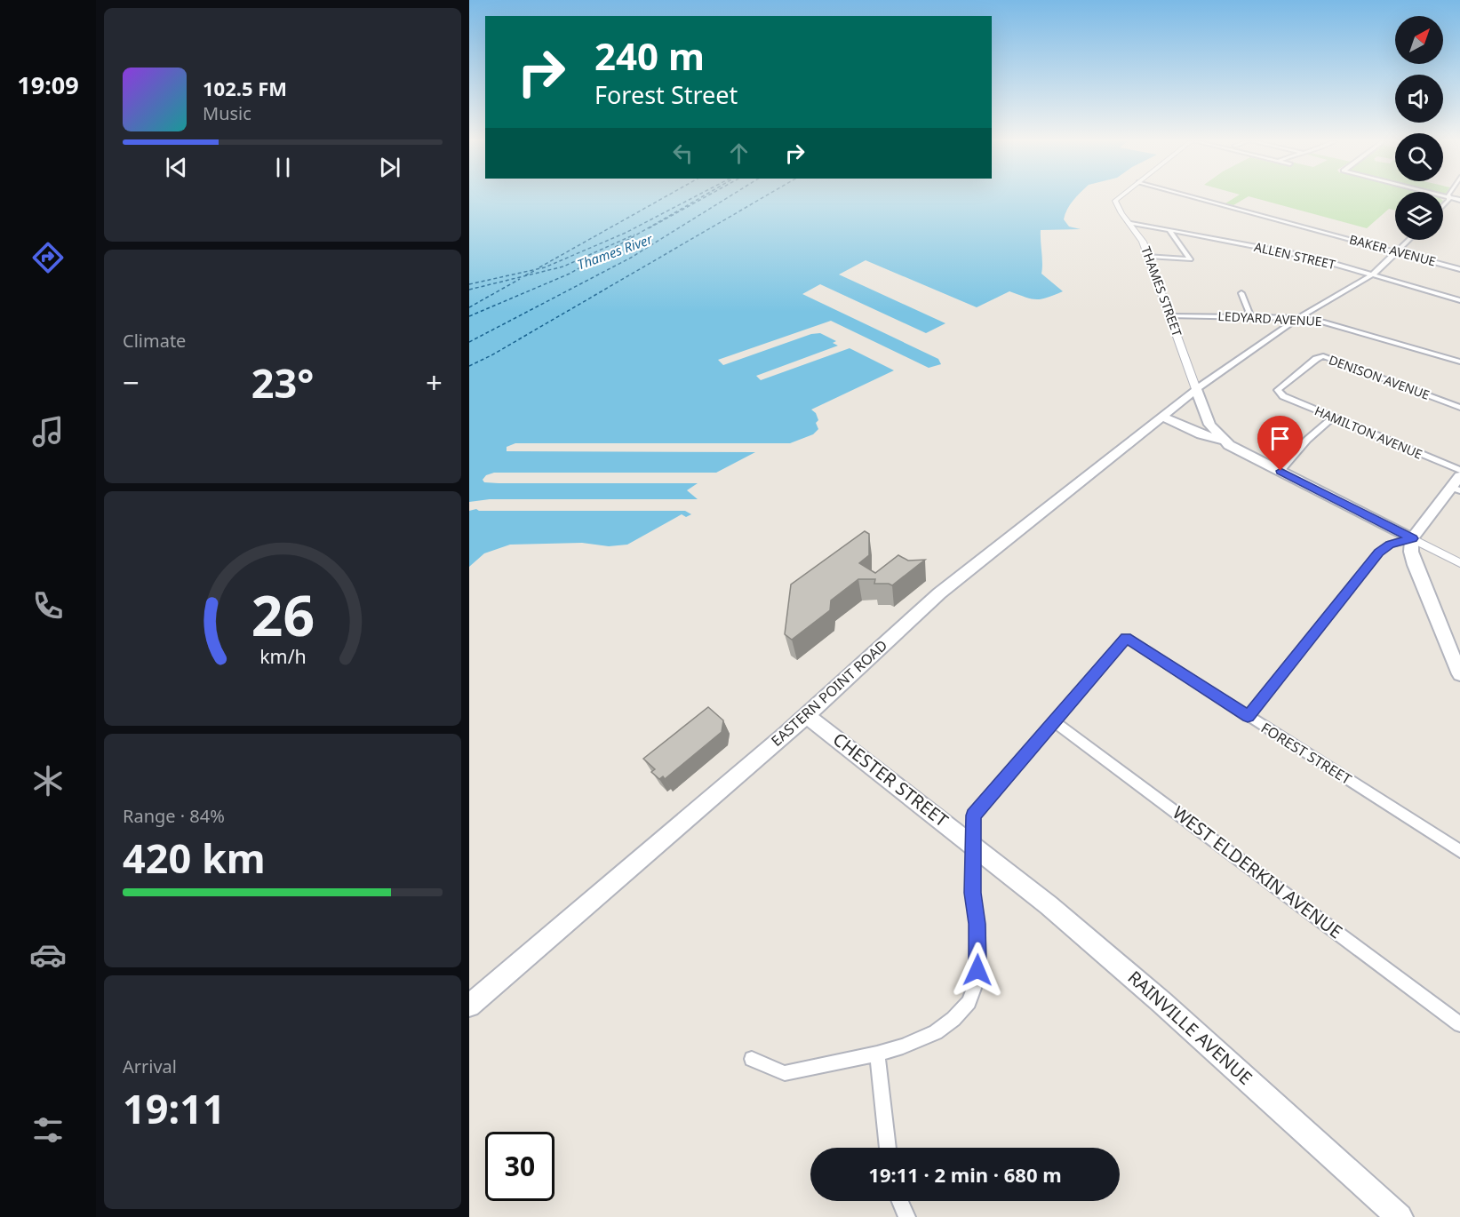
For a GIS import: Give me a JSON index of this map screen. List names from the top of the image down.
{
  "streets": {
    "main road": ["EASTERN POINT ROAD", "CHESTER STREET", "RAINVILLE AVENUE"],
    "street": [
      "BAKER AVENUE",
      "ALLEN STREET",
      "THAMES STREET",
      "LEDYARD AVENUE",
      "DENISON AVENUE",
      "HAMILTON AVENUE",
      "FOREST STREET",
      "WEST ELDERKIN AVENUE"
    ]
  },
  "crossings": [
    ["ALLEN STREET", "THAMES STREET"],
    ["THAMES STREET", "LEDYARD AVENUE"],
    ["THAMES STREET", "EASTERN POINT ROAD"],
    ["DENISON AVENUE", "HAMILTON AVENUE"],
    ["EASTERN POINT ROAD", "CHESTER STREET"],
    ["FOREST STREET", "WEST ELDERKIN AVENUE"],
    ["CHESTER STREET", "RAINVILLE AVENUE"]
  ],
  "water": ["Thames River"],
  "north": "top right",
  "page": {
    "tabs": "19:09",
    "turn": ["240 m", "Forest Street"],
    "song": ["102.5 FM", "Music"],
    "tile": [
      "Climate",
      ["Range · 84%", "420 km"],
      ["Arrival", "19:11"]
    ],
    "heat": ["−", "23°", "+"],
    "limit": "30",
    "trip": "19:11 · 2 min · 680 m",
    "gauge": ["26", "km/h"]
  }
}
